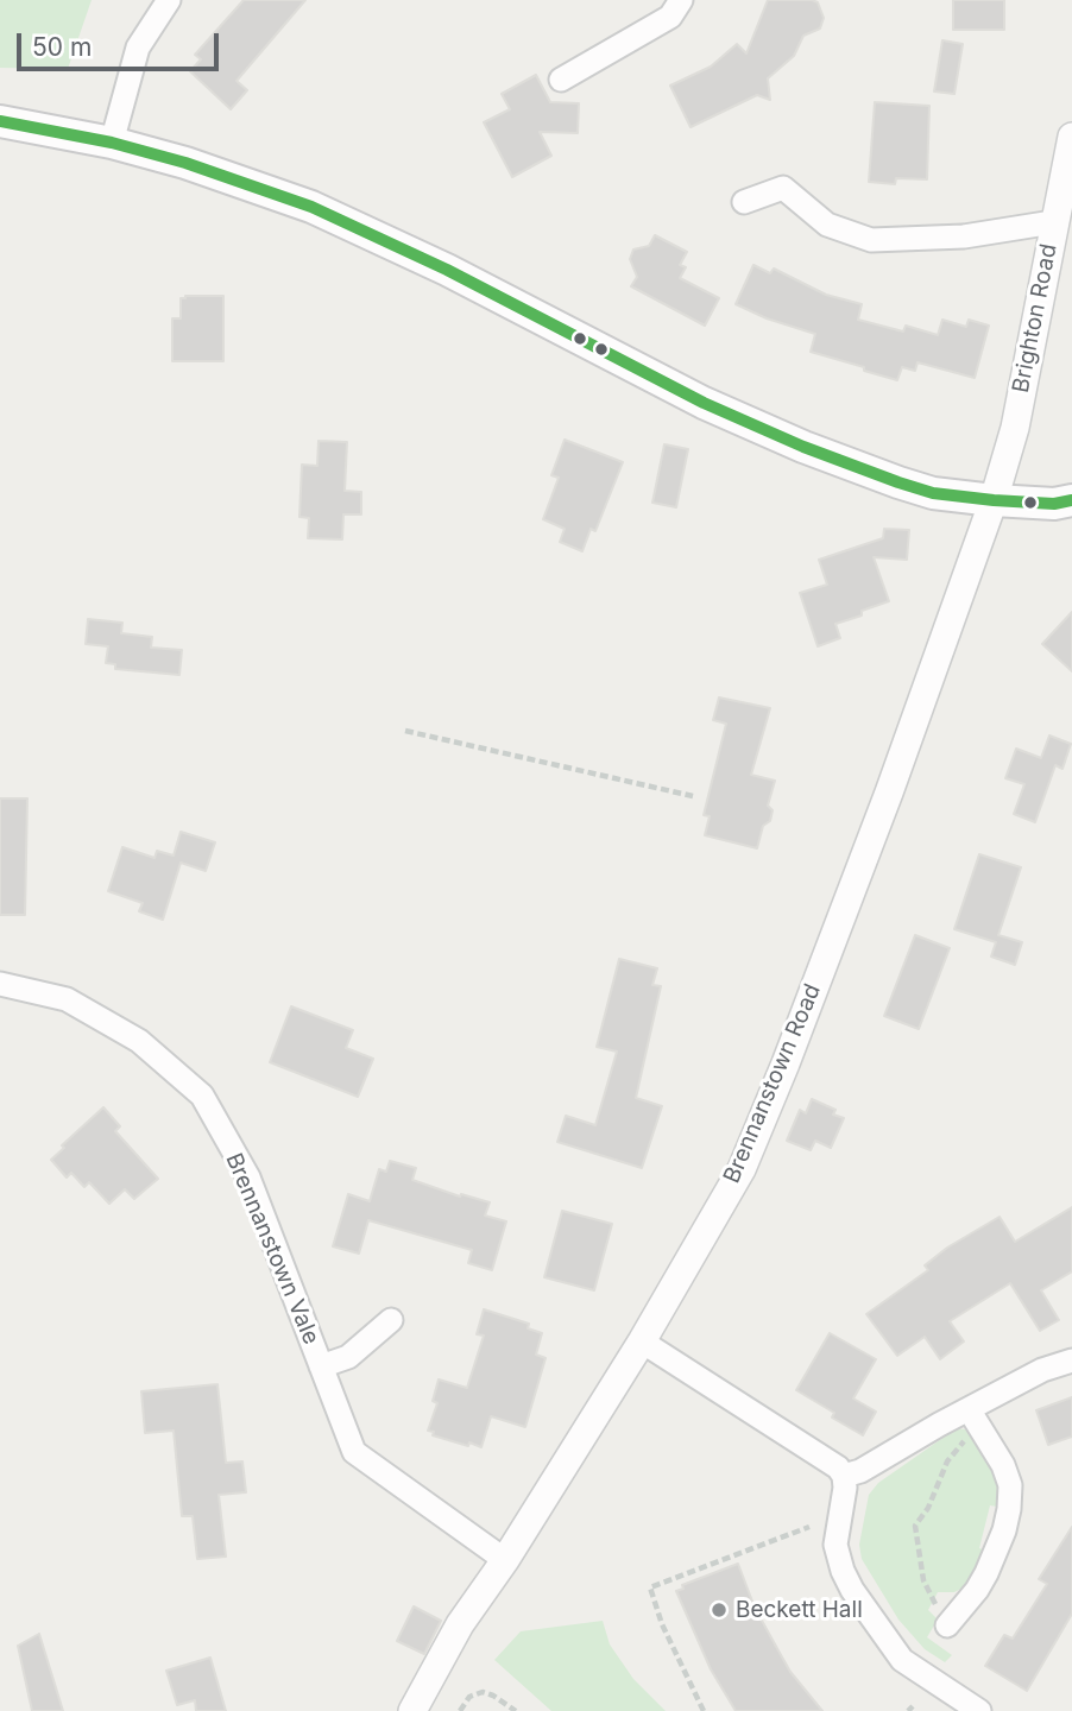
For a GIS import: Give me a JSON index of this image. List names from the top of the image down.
{
  "streets": {
    "street": ["Brighton Road", "Brennanstown Road", "Brennanstown Vale"]
  },
  "crossings": [
    ["Brighton Road", "Brennanstown Road"],
    ["Brennanstown Road", "Brennanstown Vale"]
  ],
  "places": ["Beckett Hall"],
  "scale_bar": "50 m"
}
